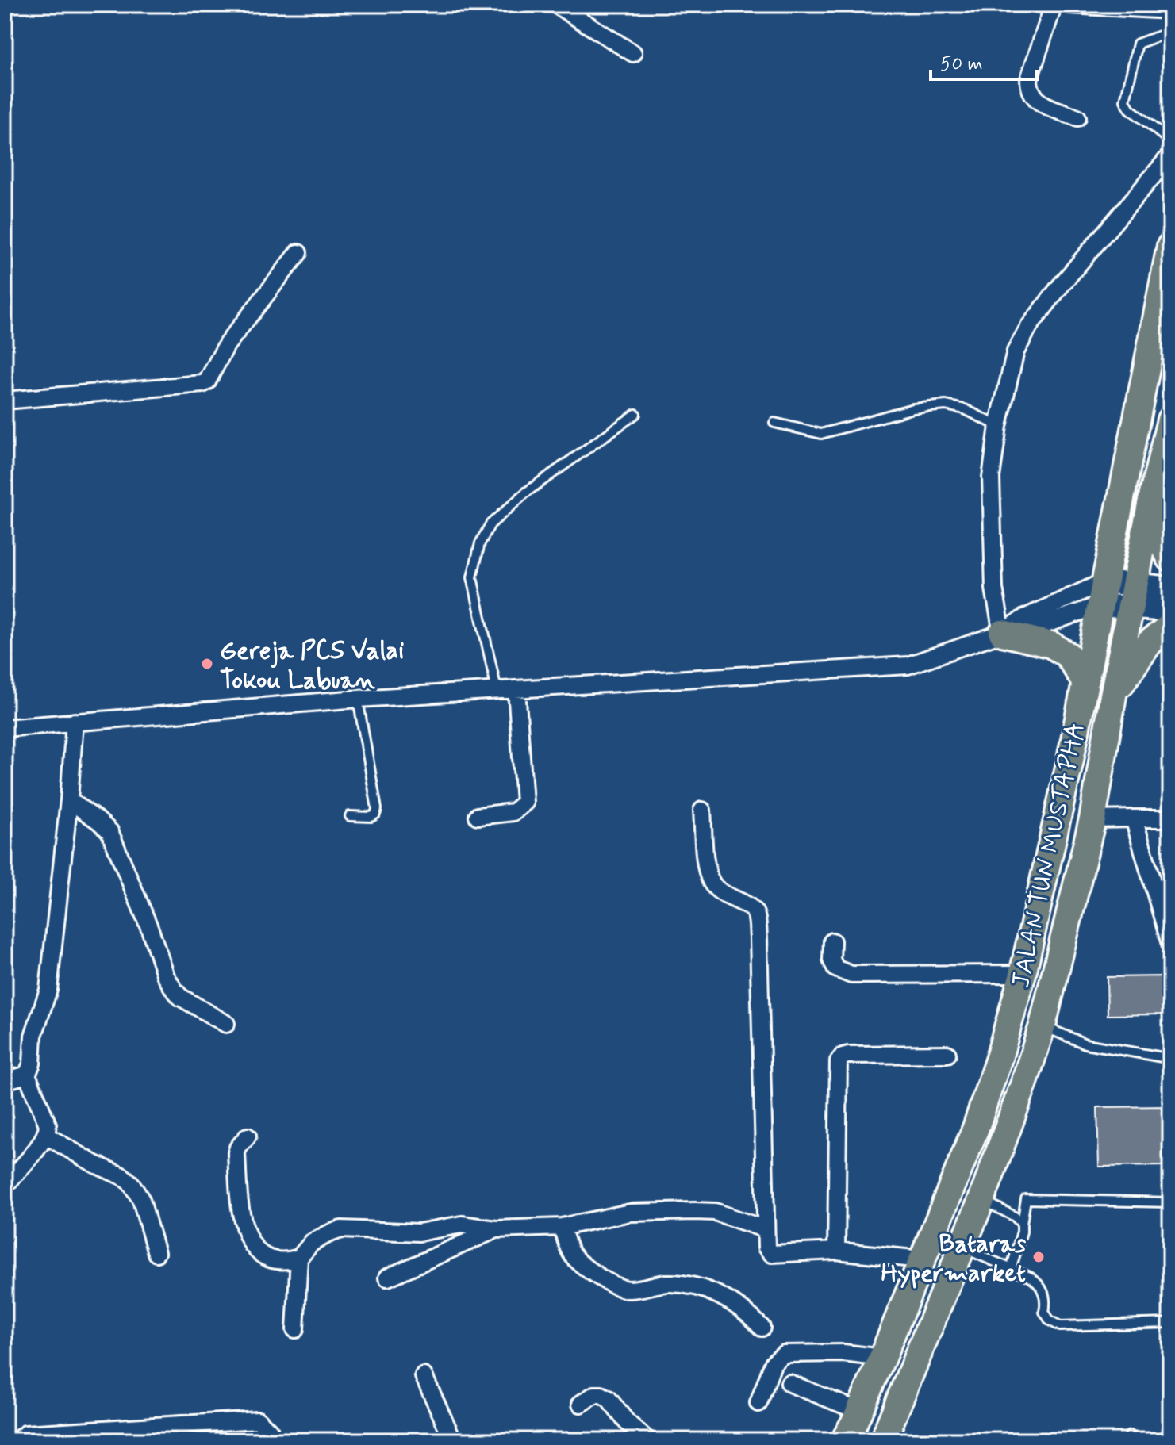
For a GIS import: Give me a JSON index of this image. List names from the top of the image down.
{
  "streets": {
    "main road": ["JALAN TUN MUSTAPHA"]
  },
  "places": ["Gereja PCS Valai Tokou Labuan", "Bataras Hypermarket"],
  "scale_bar": "50 m"
}
